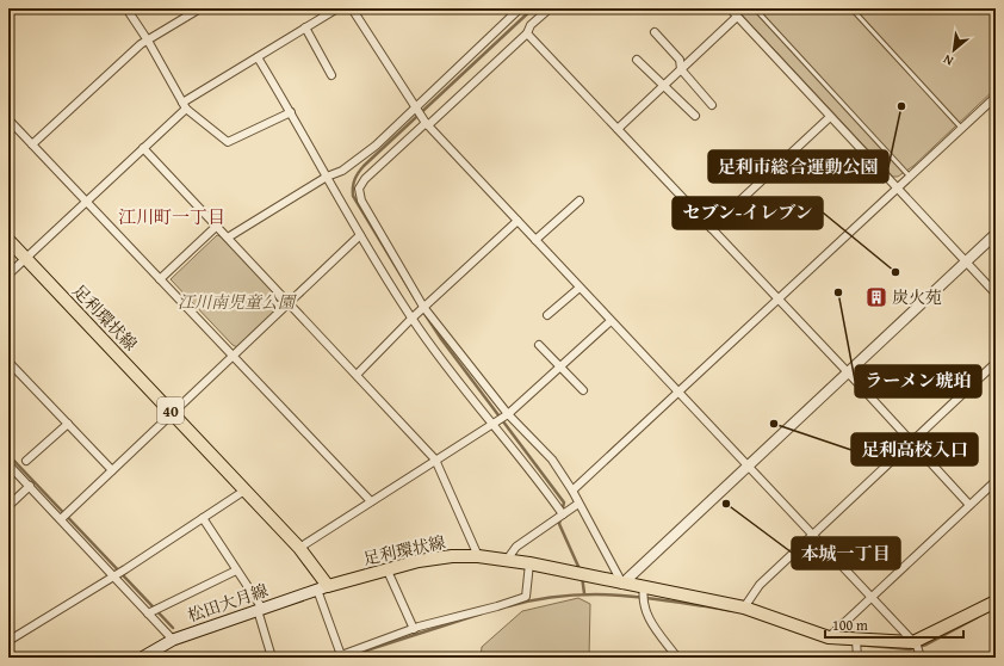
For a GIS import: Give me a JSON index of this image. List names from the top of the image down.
{
  "streets": {
    "main road": ["足利環状線", "40", "松田大月線"]
  },
  "crossings": [
    ["足利環状線", "松田大月線"]
  ],
  "districts": ["江川町一丁目"],
  "parks": ["江川南児童公園"],
  "places": {
    "other": [
      "足利市総合運動公園",
      "セブン-イレブン",
      "ラーメン琥珀",
      "足利高校入口",
      "本城一丁目"
    ],
    "building": ["炭火苑"]
  },
  "scale_bar": "100 m",
  "north": "bottom left"
}
